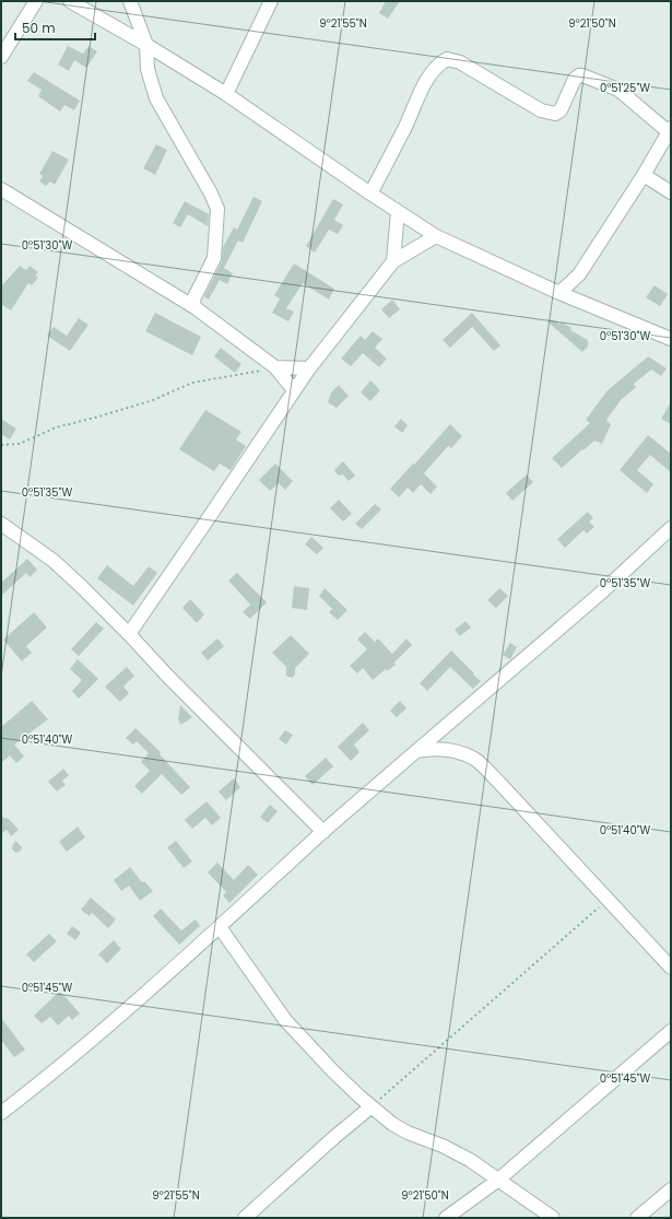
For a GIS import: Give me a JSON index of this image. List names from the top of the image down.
{
  "scale_bar": "50 m",
  "coordinates": [
    "9°21'55\"N",
    "9°21'50\"N",
    "0°51'25\"W",
    "0°51'30\"W",
    "0°51'35\"W",
    "0°51'40\"W",
    "0°51'45\"W"
  ]
}
